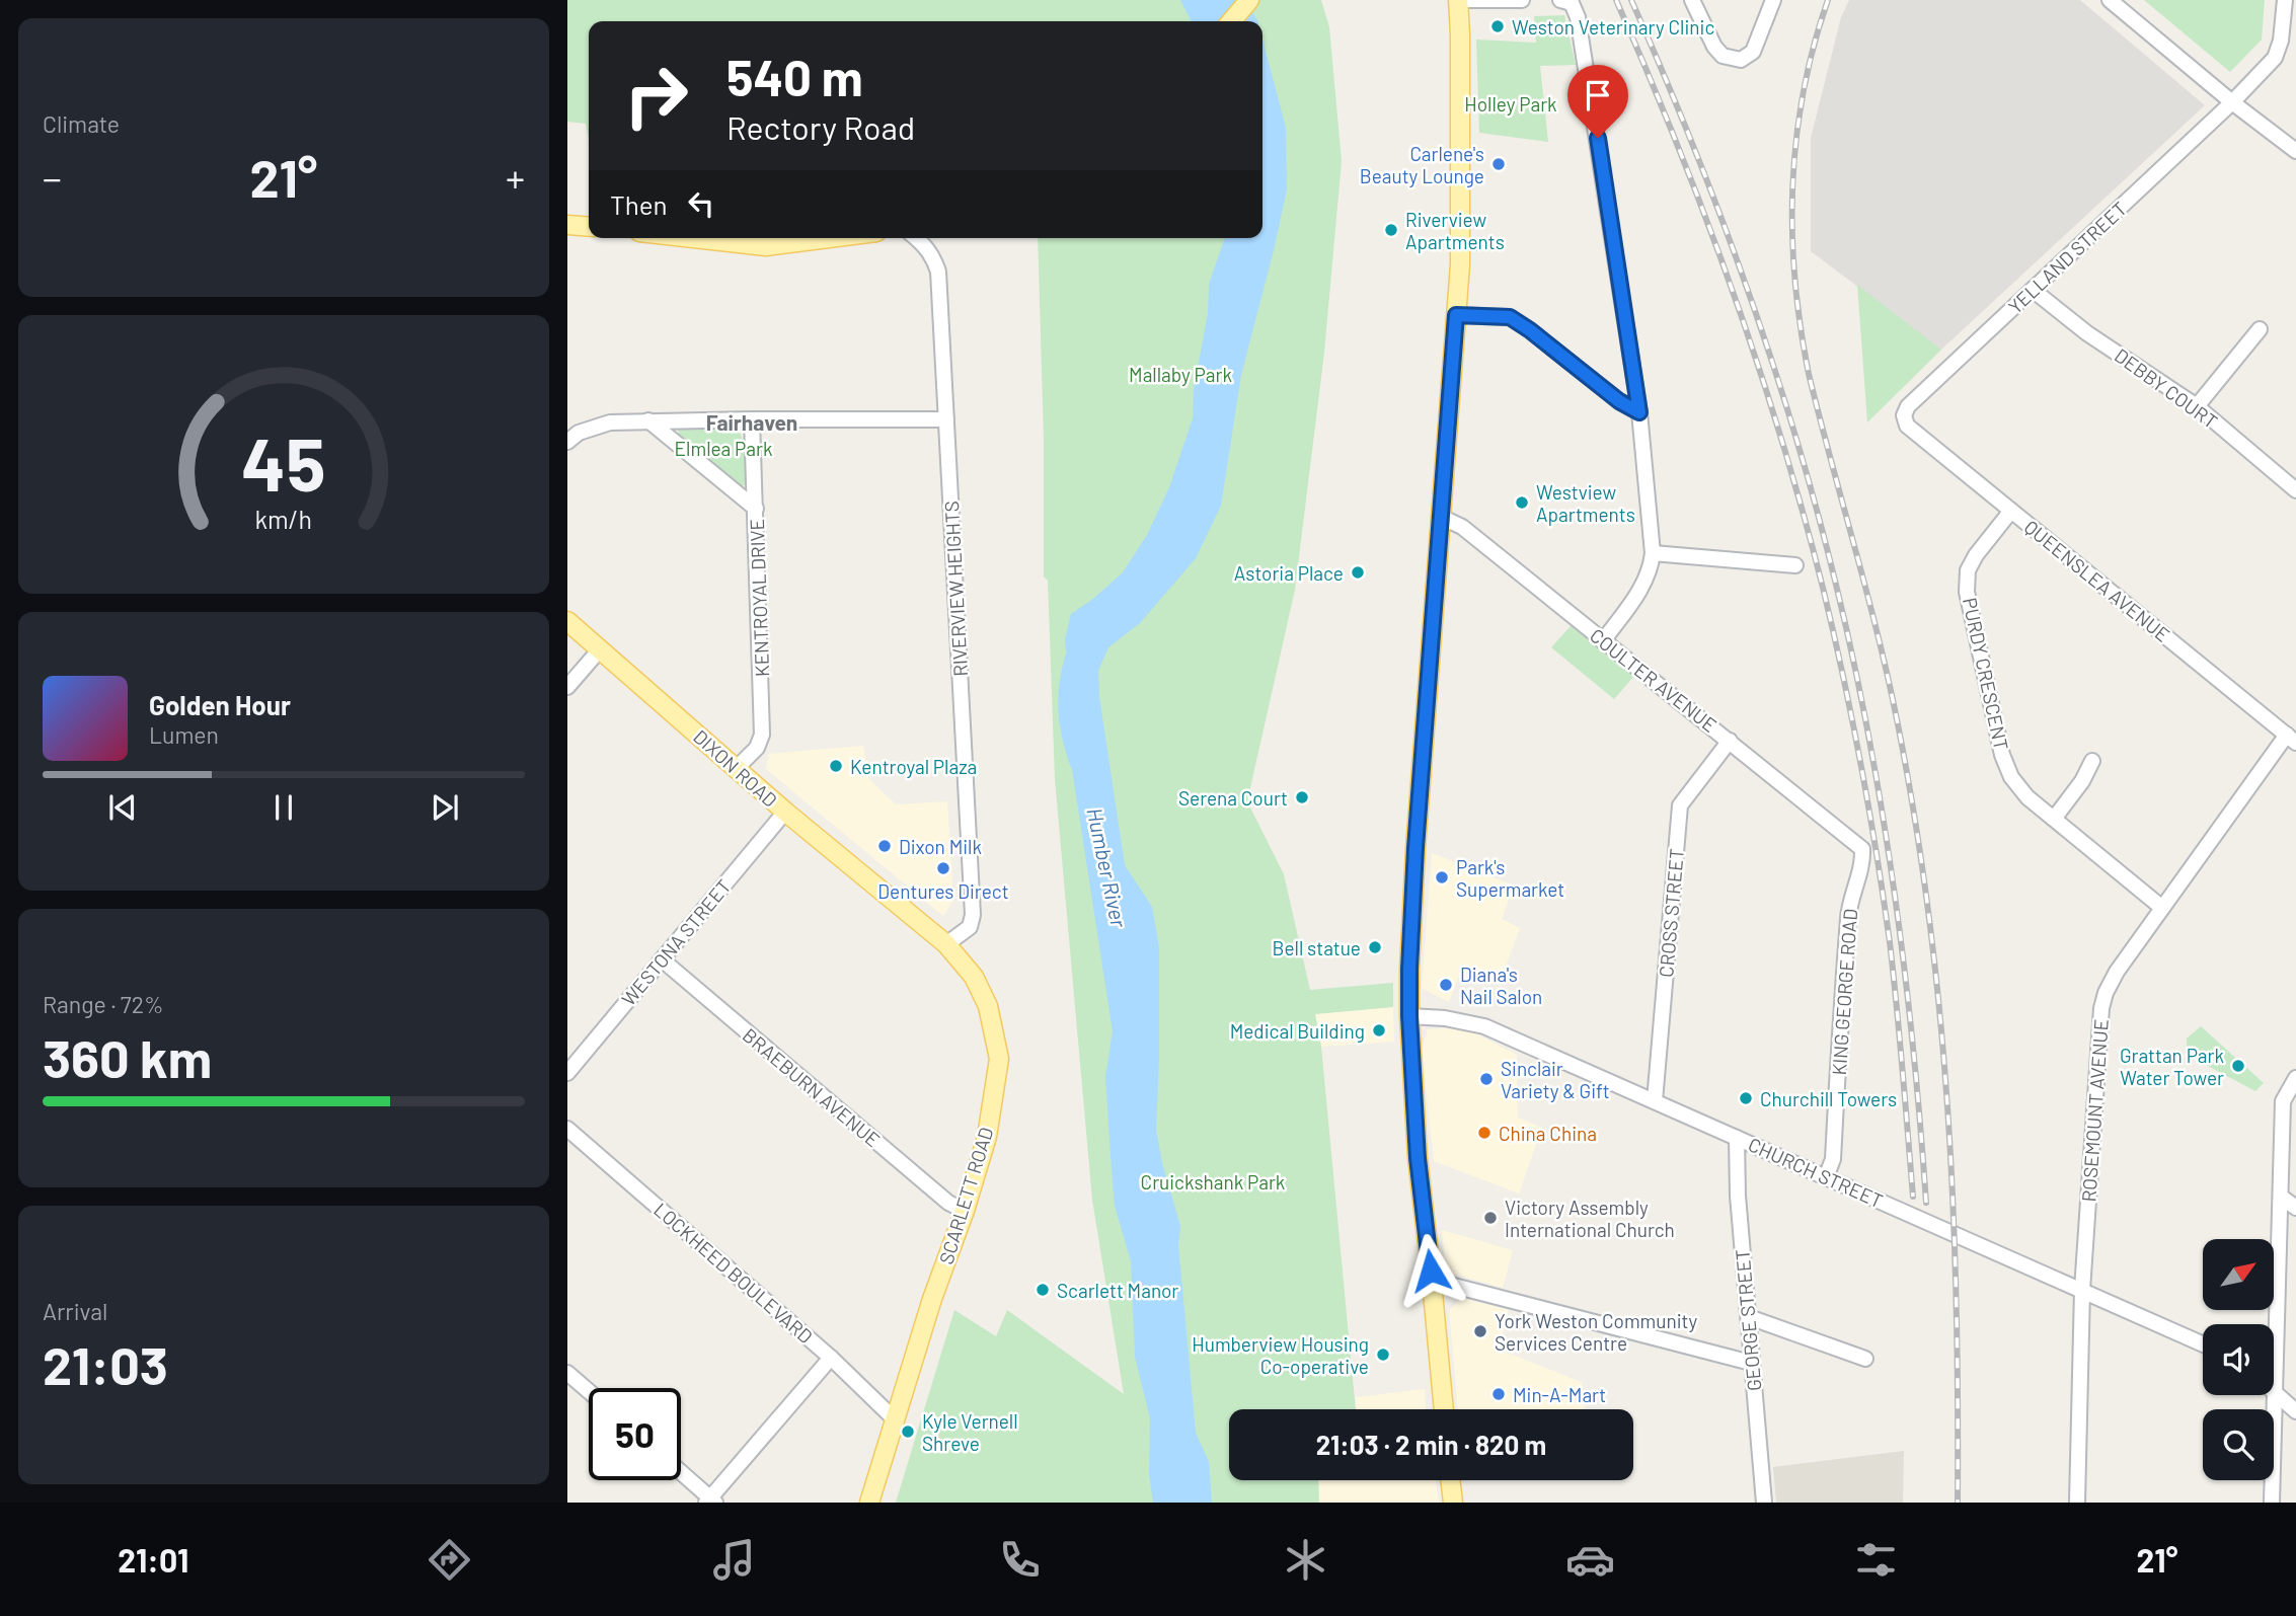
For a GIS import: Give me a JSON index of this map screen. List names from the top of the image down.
{
  "streets": {
    "main road": ["DIXON ROAD", "SCARLETT ROAD"],
    "street": [
      "YELLAND STREET",
      "DEBBY COURT",
      "QUEENSLEA AVENUE",
      "RIVERVIEW HEIGHTS",
      "KENTROYAL DRIVE",
      "PURDY CRESCENT",
      "COULTER AVENUE",
      "CROSS STREET",
      "WESTONA STREET",
      "KING GEORGE ROAD",
      "BRAEBURN AVENUE",
      "ROSEMOUNT AVENUE",
      "CHURCH STREET",
      "LOCKHEED BOULEVARD",
      "GEORGE STREET"
    ]
  },
  "crossings": [
    ["YELLAND STREET", "DEBBY COURT"],
    ["YELLAND STREET", "QUEENSLEA AVENUE"],
    ["QUEENSLEA AVENUE", "PURDY CRESCENT"],
    ["QUEENSLEA AVENUE", "ROSEMOUNT AVENUE"],
    ["RIVERVIEW HEIGHTS", "SCARLETT ROAD"],
    ["KENTROYAL DRIVE", "DIXON ROAD"],
    ["PURDY CRESCENT", "ROSEMOUNT AVENUE"],
    ["COULTER AVENUE", "CROSS STREET"],
    ["COULTER AVENUE", "KING GEORGE ROAD"],
    ["DIXON ROAD", "WESTONA STREET"],
    ["DIXON ROAD", "SCARLETT ROAD"],
    ["CROSS STREET", "CHURCH STREET"],
    ["WESTONA STREET", "BRAEBURN AVENUE"],
    ["KING GEORGE ROAD", "CHURCH STREET"],
    ["BRAEBURN AVENUE", "SCARLETT ROAD"],
    ["ROSEMOUNT AVENUE", "CHURCH STREET"],
    ["CHURCH STREET", "GEORGE STREET"],
    ["SCARLETT ROAD", "LOCKHEED BOULEVARD"]
  ],
  "districts": ["Fairhaven"],
  "water": ["Humber River"],
  "parks": [
    "Holley Park",
    "Mallaby Park",
    "Elmlea Park",
    "Cruickshank Park"
  ],
  "places": [
    "Weston Veterinary Clinic",
    "Carlene's Beauty Lounge",
    "Riverview Apartments",
    "Westview Apartments",
    "Astoria Place",
    "Kentroyal Plaza",
    "Serena Court",
    "Dixon Milk",
    "Dentures Direct",
    "Park's Supermarket",
    "Bell statue",
    "Diana's Nail Salon",
    "Medical Building",
    "Grattan Park Water Tower",
    "Sinclair Variety & Gift",
    "Churchill Towers",
    "China China",
    "Victory Assembly International Church",
    "Scarlett Manor",
    "York Weston Community Services Centre",
    "Humberview Housing Co-operative",
    "Min-A-Mart",
    "Kyle Vernell Shreve"
  ],
  "north": "top right",
  "page": {
    "tile": [
      "Climate",
      ["Range · 72%", "360 km"],
      ["Arrival", "21:03"]
    ],
    "turn": ["540 m", "Rectory Road"],
    "heat": ["−", "21°", "+"],
    "then": "Then",
    "song": ["Golden Hour", "Lumen"],
    "limit": "50",
    "trip": "21:03 · 2 min · 820 m",
    "tabs": ["21:01", "21°"],
    "gauge": ["45", "km/h"]
  }
}
